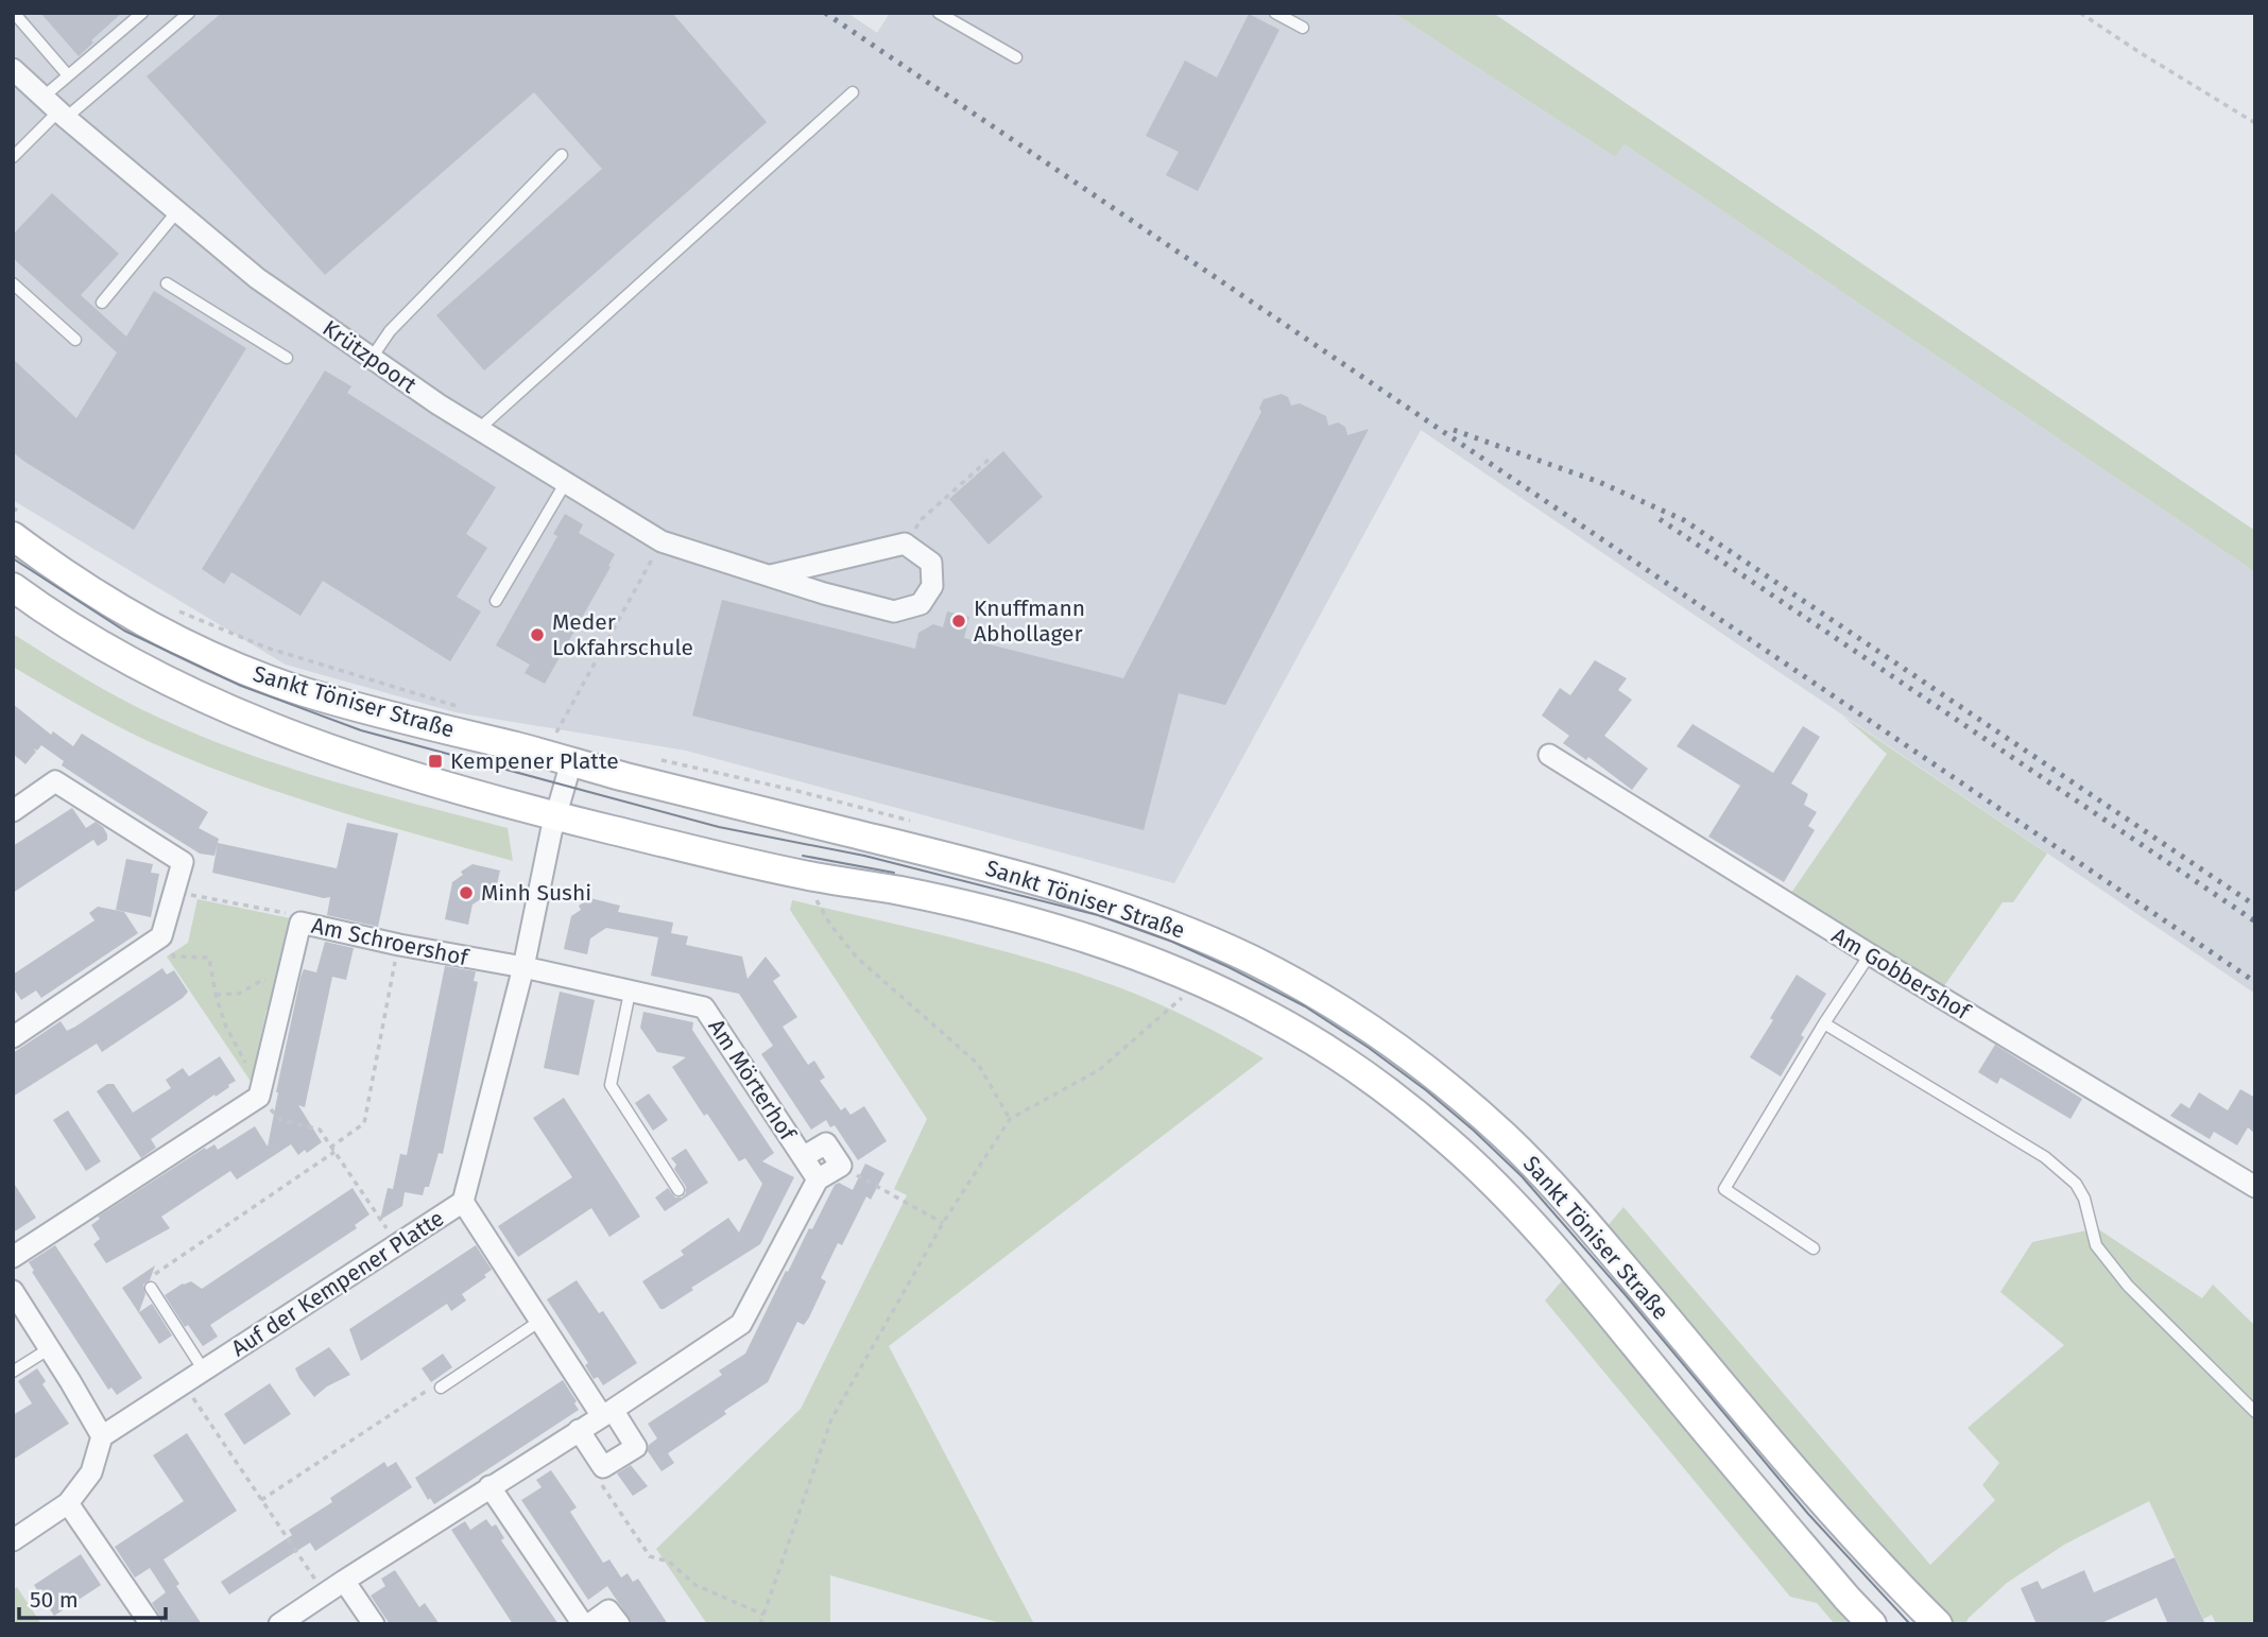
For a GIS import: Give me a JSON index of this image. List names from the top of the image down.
{
  "streets": {
    "main road": ["Sankt Töniser Straße"],
    "street": [
      "Krützpoort",
      "Am Schroershof",
      "Am Gobbershof",
      "Am Mörterhof",
      "Auf der Kempener Platte"
    ]
  },
  "crossings": [
    ["Sankt Töniser Straße", "Auf der Kempener Platte"],
    ["Am Schroershof", "Am Mörterhof"],
    ["Am Schroershof", "Auf der Kempener Platte"],
    ["Am Mörterhof", "Auf der Kempener Platte"]
  ],
  "places": {
    "other": ["Knuffmann Abhollager", "Meder Lokfahrschule", "Minh Sushi"],
    "transit": ["Kempener Platte"]
  },
  "scale_bar": "50 m"
}
